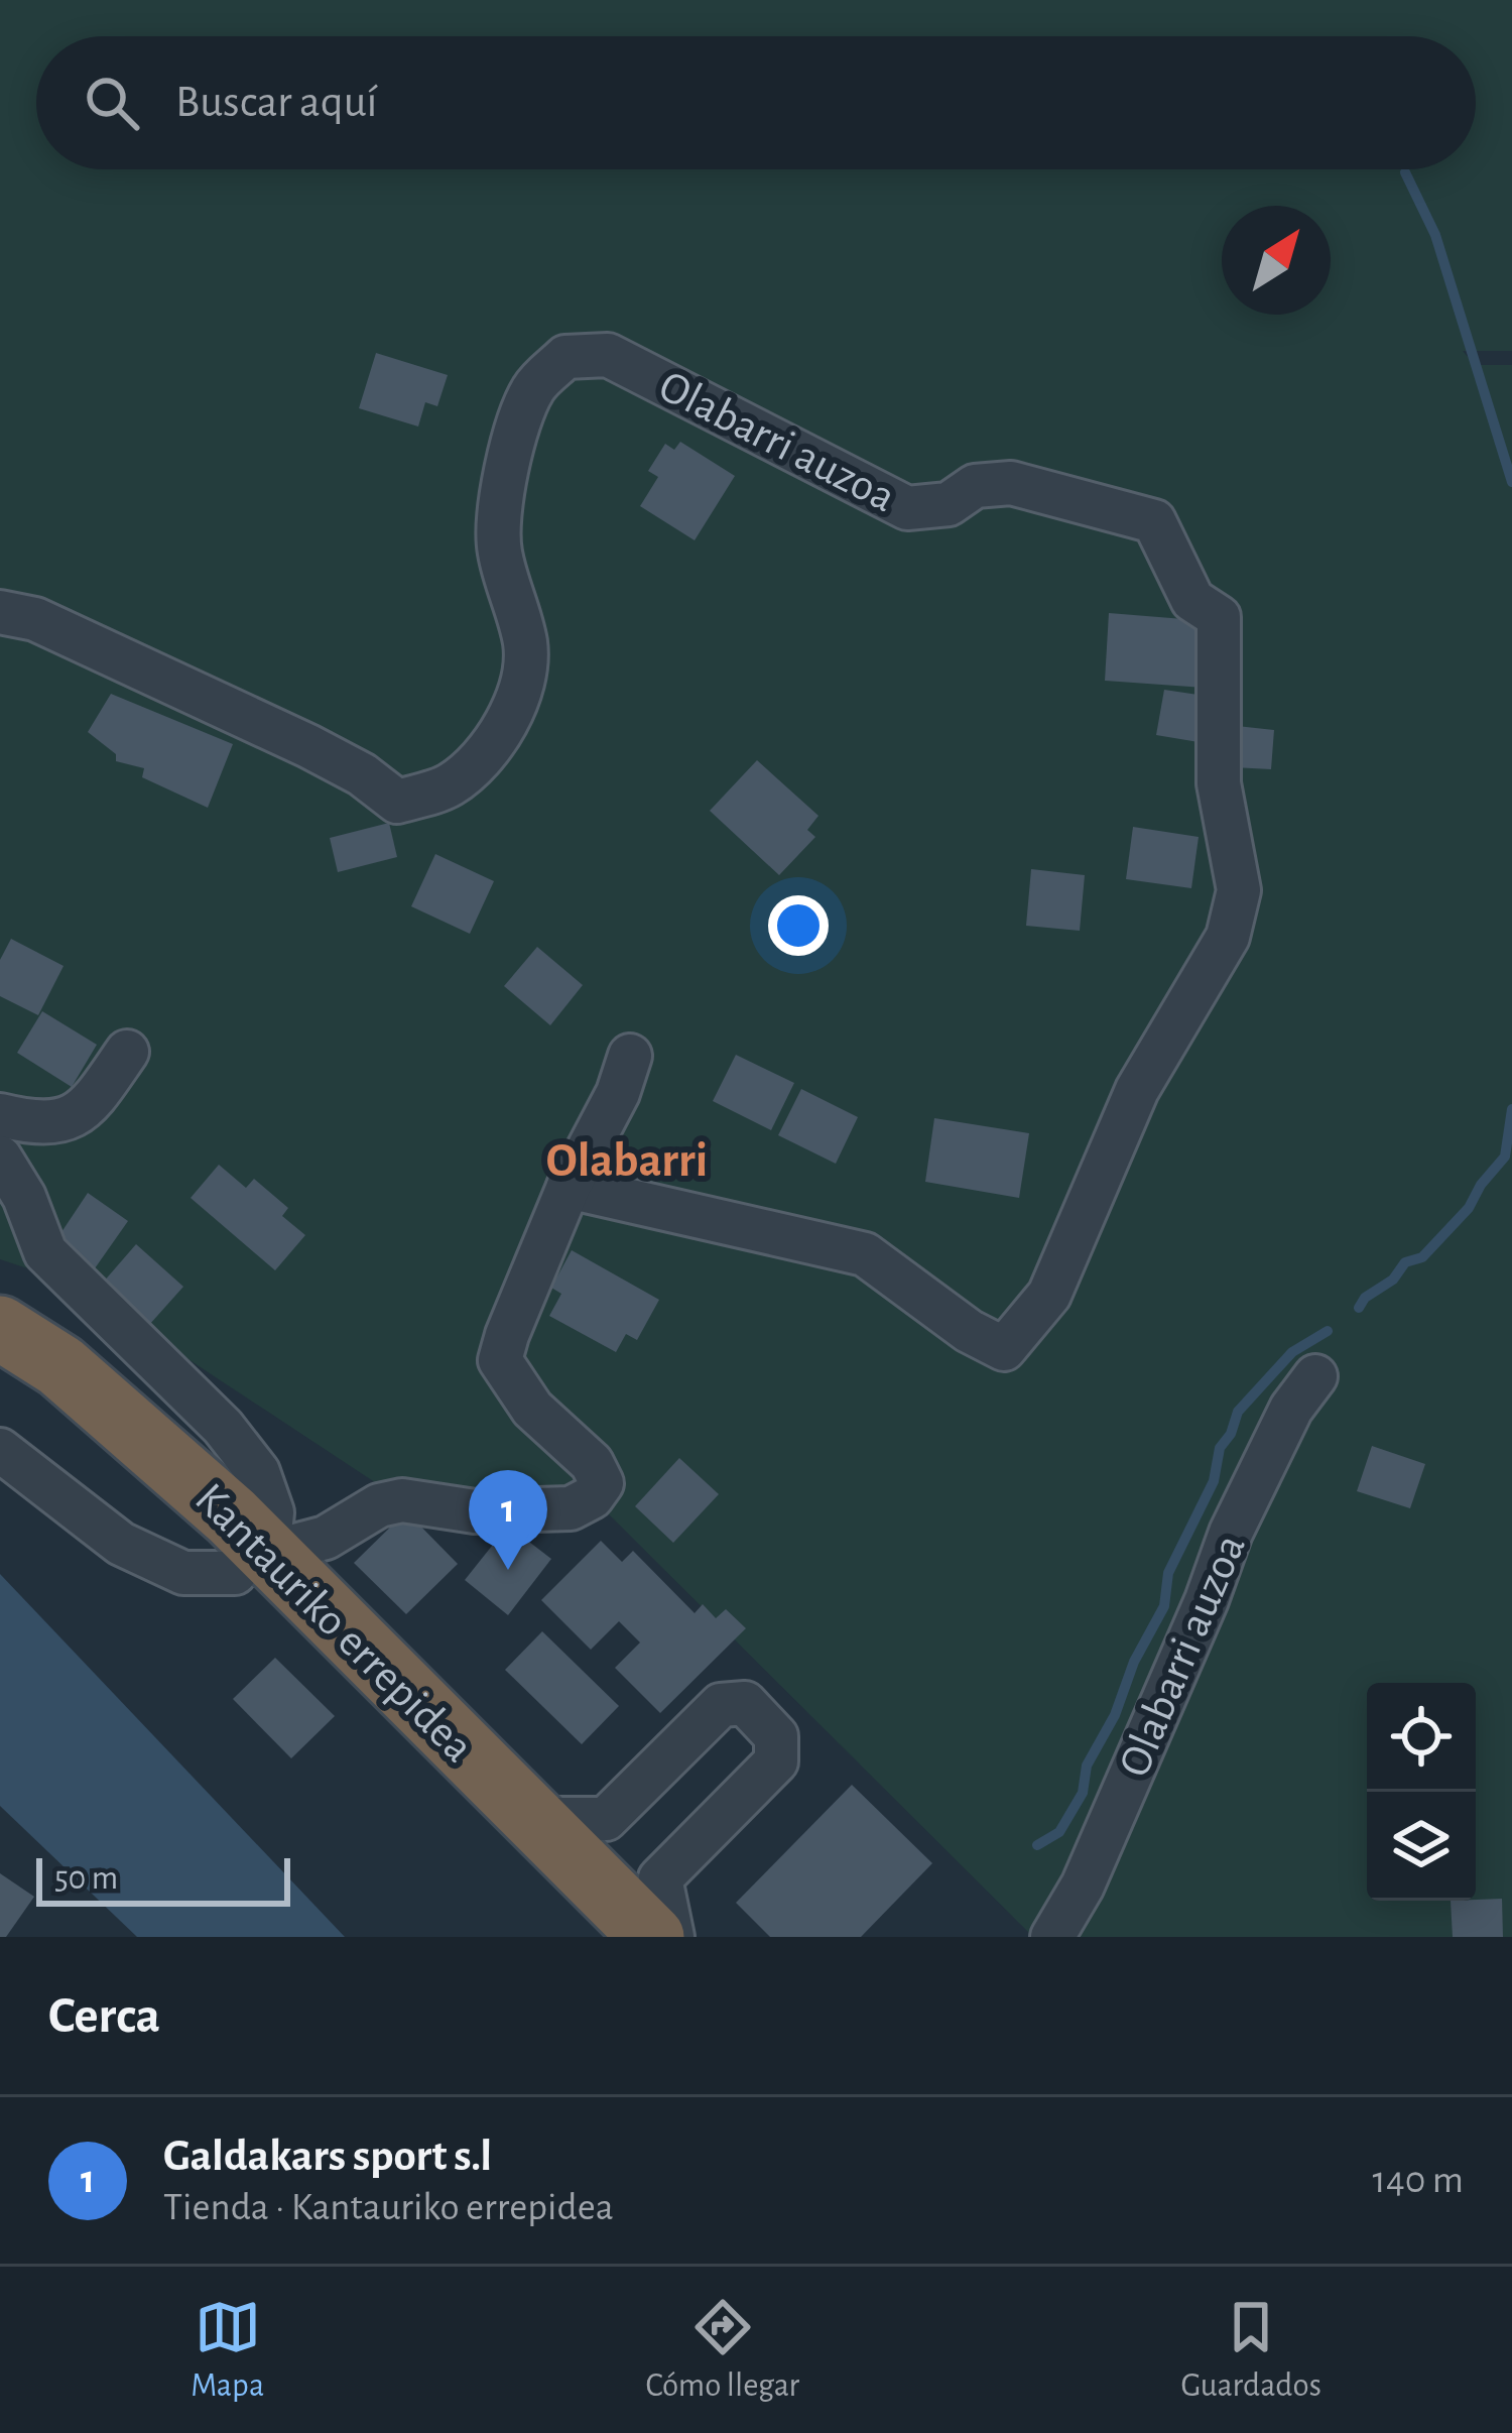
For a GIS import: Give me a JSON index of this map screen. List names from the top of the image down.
{
  "streets": {
    "highway": ["Kantauriko errepidea"],
    "lane": ["Olabarri auzoa"]
  },
  "districts": ["Olabarri"],
  "scale_bar": "50 m",
  "north": "top right",
  "page": {
    "search": "Buscar aquí",
    "pins": "1",
    "scale": "50 m",
    "heading": "Cerca",
    "list": [
      {
        "mark": "1",
        "name": "Galdakars sport s.l",
        "note": "Tienda · Kantauriko errepidea",
        "value": "140 m"
      }
    ],
    "nav": ["Mapa", "Cómo llegar", "Guardados"]
  }
}
